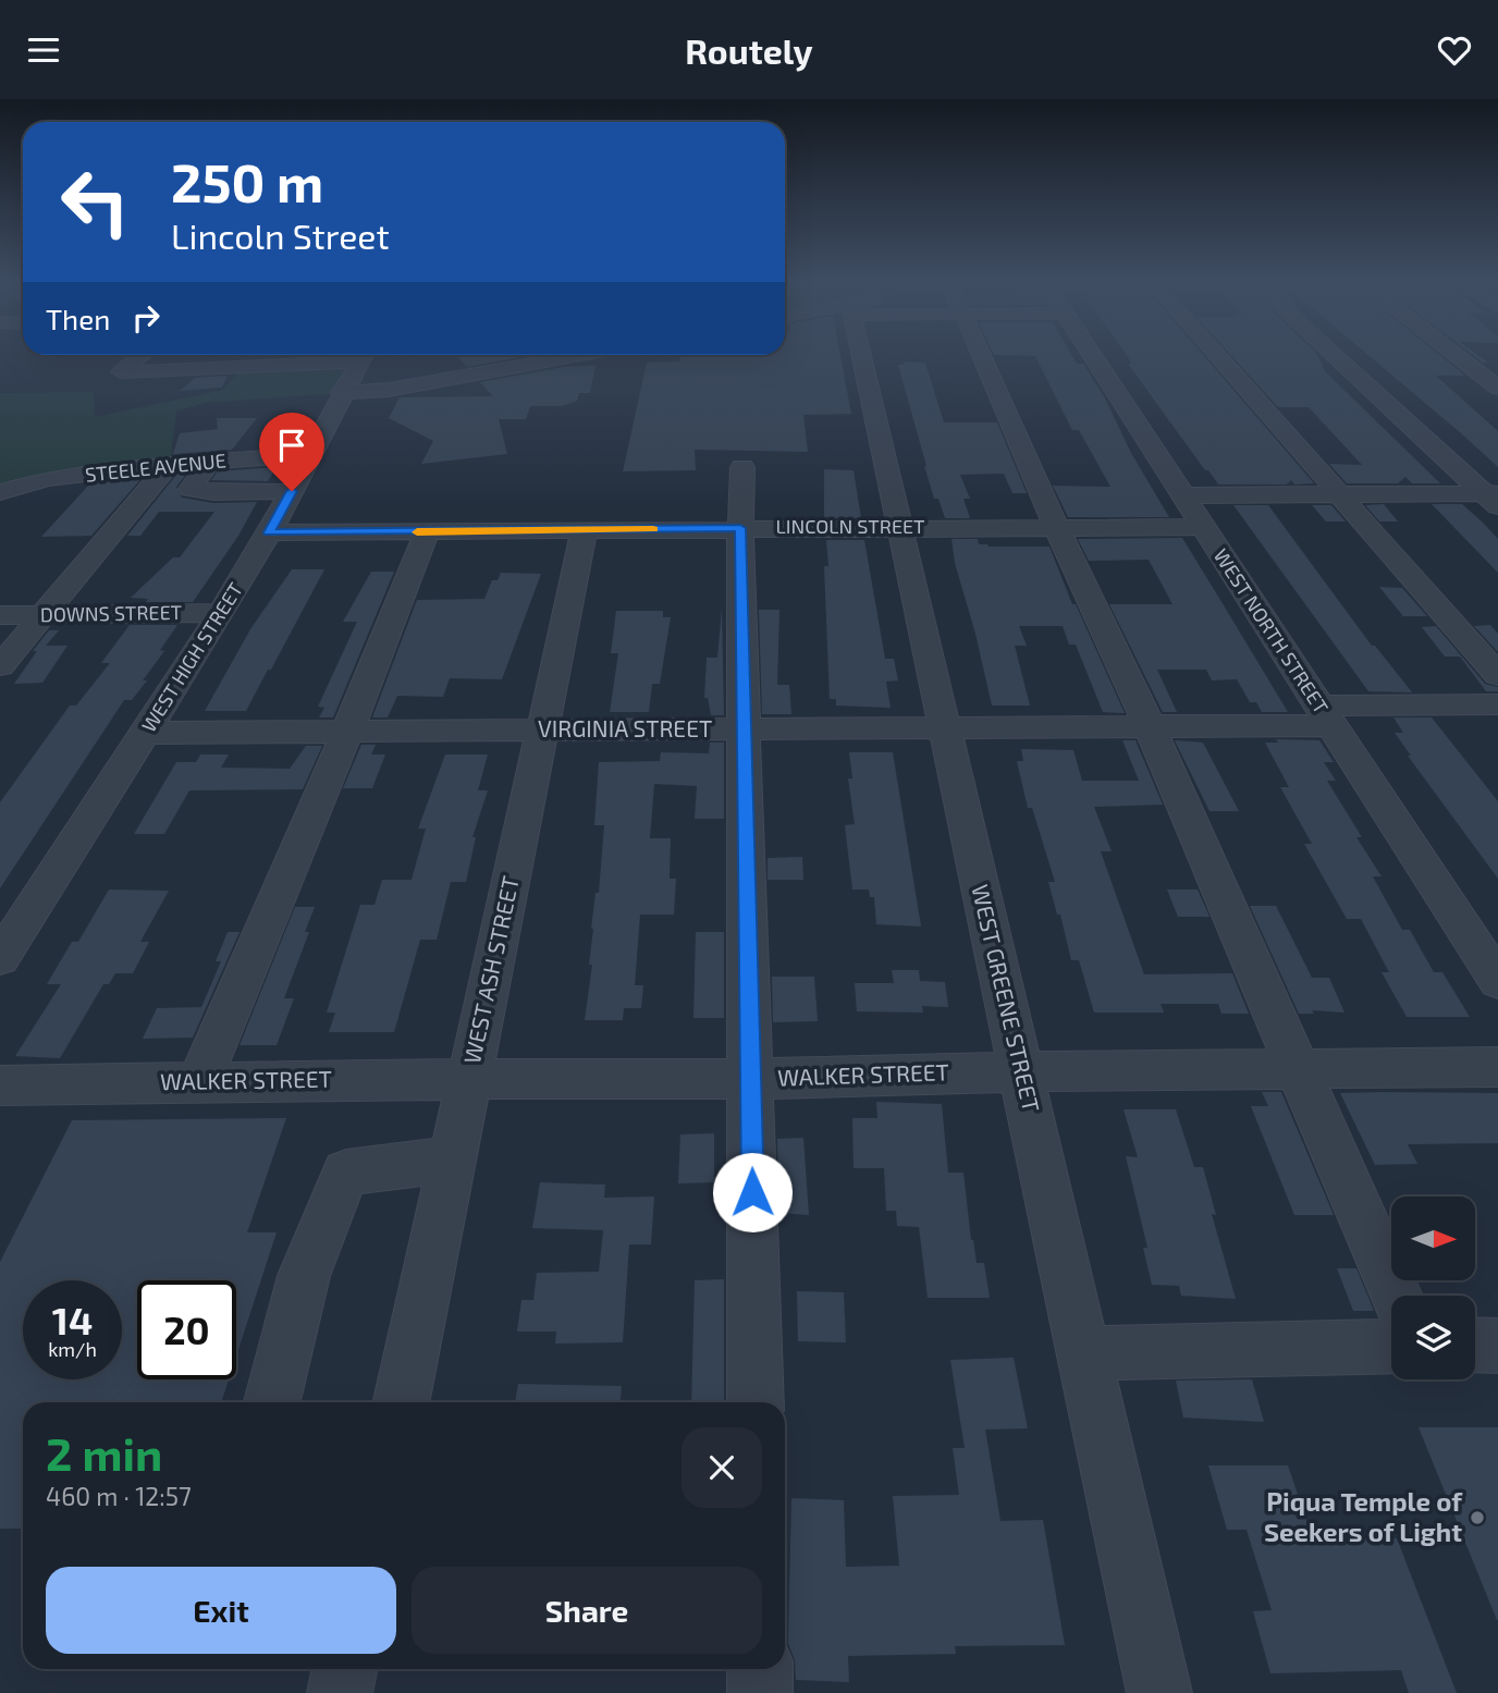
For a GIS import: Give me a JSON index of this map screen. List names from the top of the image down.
{
  "streets": {
    "street": [
      "STEELE AVENUE",
      "LINCOLN STREET",
      "DOWNS STREET",
      "WEST NORTH STREET",
      "WEST HIGH STREET",
      "VIRGINIA STREET",
      "WEST ASH STREET",
      "WEST GREENE STREET",
      "WALKER STREET"
    ]
  },
  "crossings": [
    ["STEELE AVENUE", "WEST HIGH STREET"],
    ["LINCOLN STREET", "WEST NORTH STREET"],
    ["LINCOLN STREET", "WEST HIGH STREET"],
    ["LINCOLN STREET", "WEST ASH STREET"],
    ["LINCOLN STREET", "WEST GREENE STREET"],
    ["DOWNS STREET", "WEST HIGH STREET"],
    ["WEST NORTH STREET", "VIRGINIA STREET"],
    ["WEST HIGH STREET", "VIRGINIA STREET"],
    ["VIRGINIA STREET", "WEST ASH STREET"],
    ["VIRGINIA STREET", "WEST GREENE STREET"],
    ["WEST ASH STREET", "WALKER STREET"],
    ["WEST GREENE STREET", "WALKER STREET"]
  ],
  "places": ["Piqua Temple of Seekers of Light"],
  "north": "right",
  "page": {
    "header": "Routely",
    "turn": ["250 m", "Lincoln Street"],
    "then": "Then",
    "speed": "14 km/h",
    "limit": "20",
    "heading": ["2 min", "460 m · 12:57"],
    "buttons": ["Exit", "Share"]
  }
}
